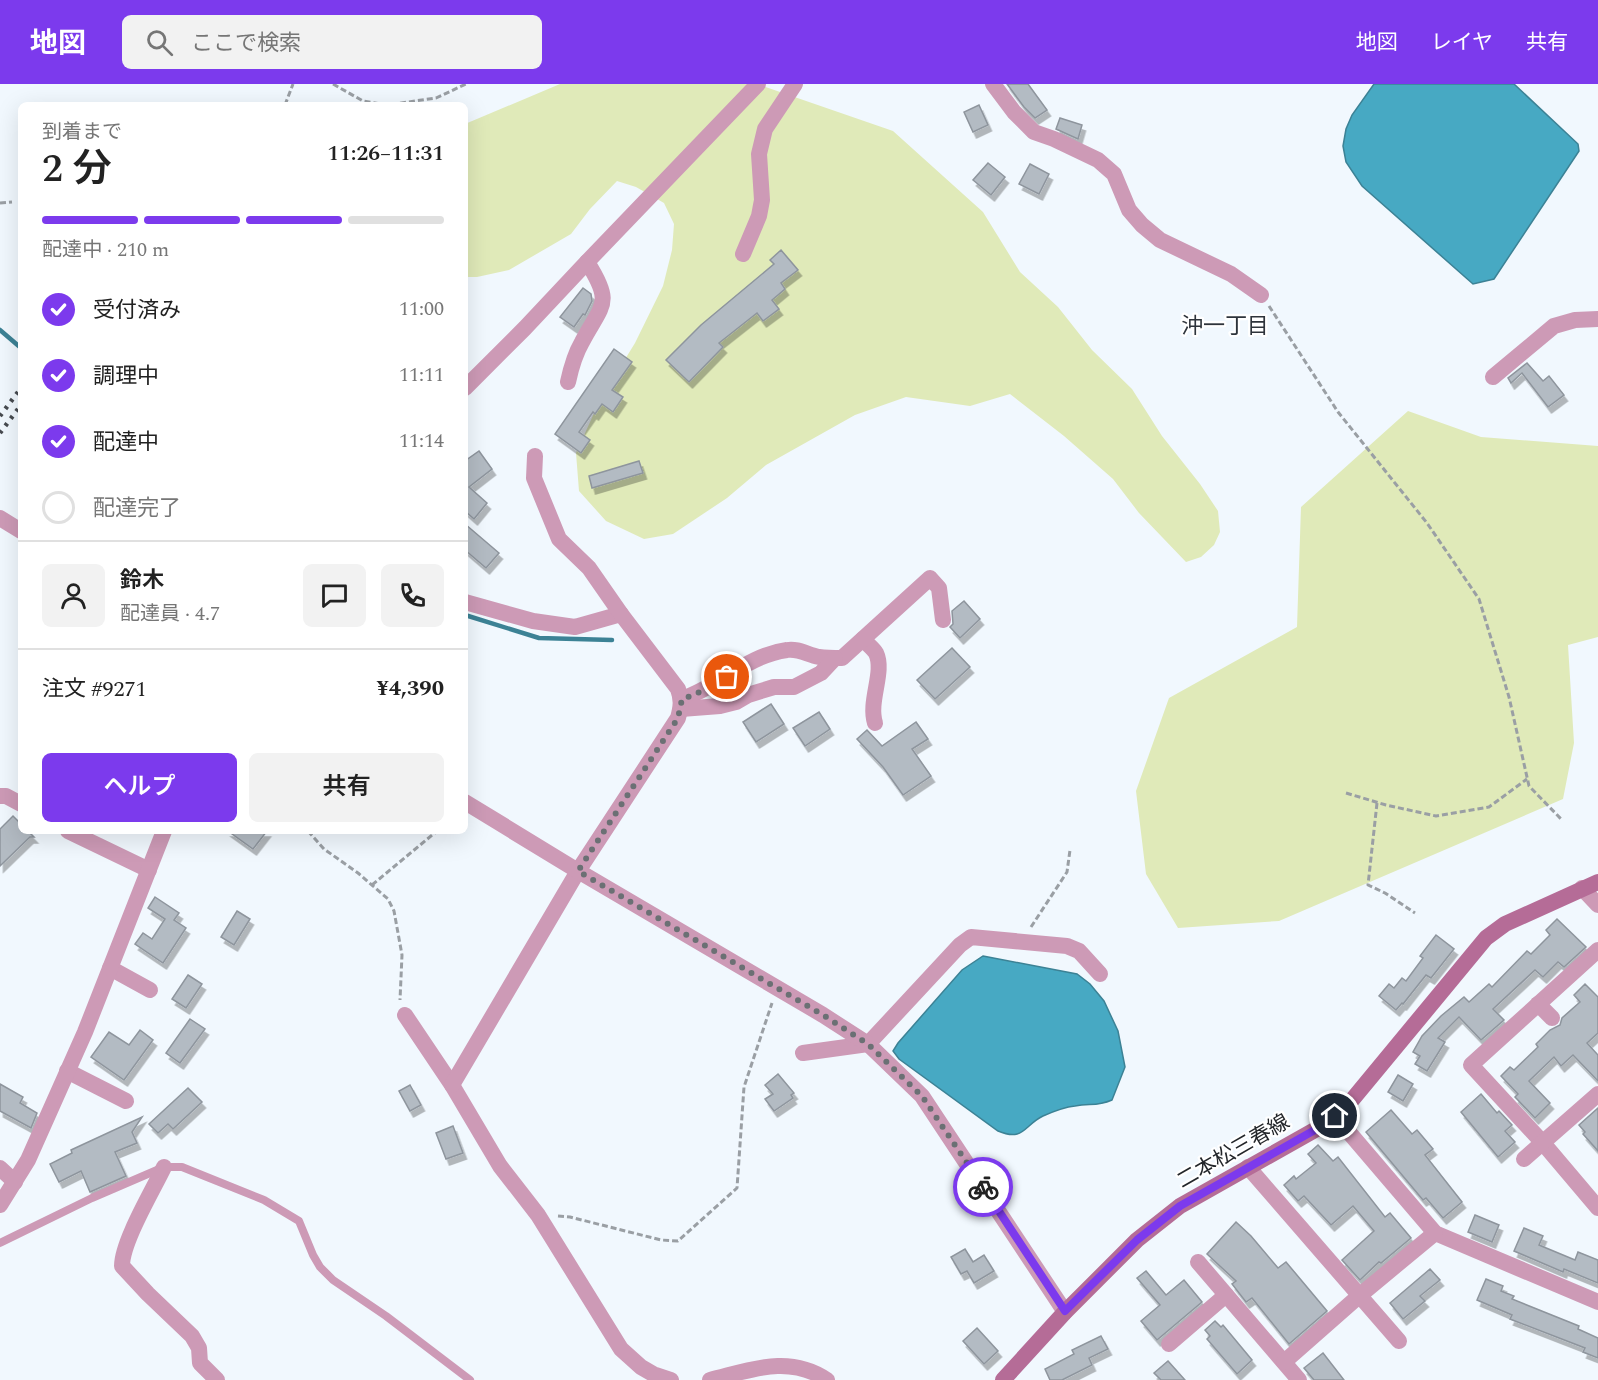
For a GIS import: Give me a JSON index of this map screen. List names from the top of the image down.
{
  "streets": {
    "main road": ["二本松三春線"]
  },
  "districts": ["沖一丁目"],
  "page": {
    "header": "地図",
    "search": "ここで検索",
    "nav": ["地図", "レイヤ", "共有"],
    "heading": ["2 分", "到着まで", "11:26–11:31"],
    "panel": [
      "鈴木",
      "配達員 · 4.7",
      "注文 #9271",
      "¥4,390"
    ],
    "bar": "配達中 · 210 m",
    "list": [
      ["受付済み", "11:00"],
      ["調理中", "11:11"],
      ["配達中", "11:14"],
      "配達完了"
    ],
    "buttons": ["ヘルプ", "共有"]
  }
}
